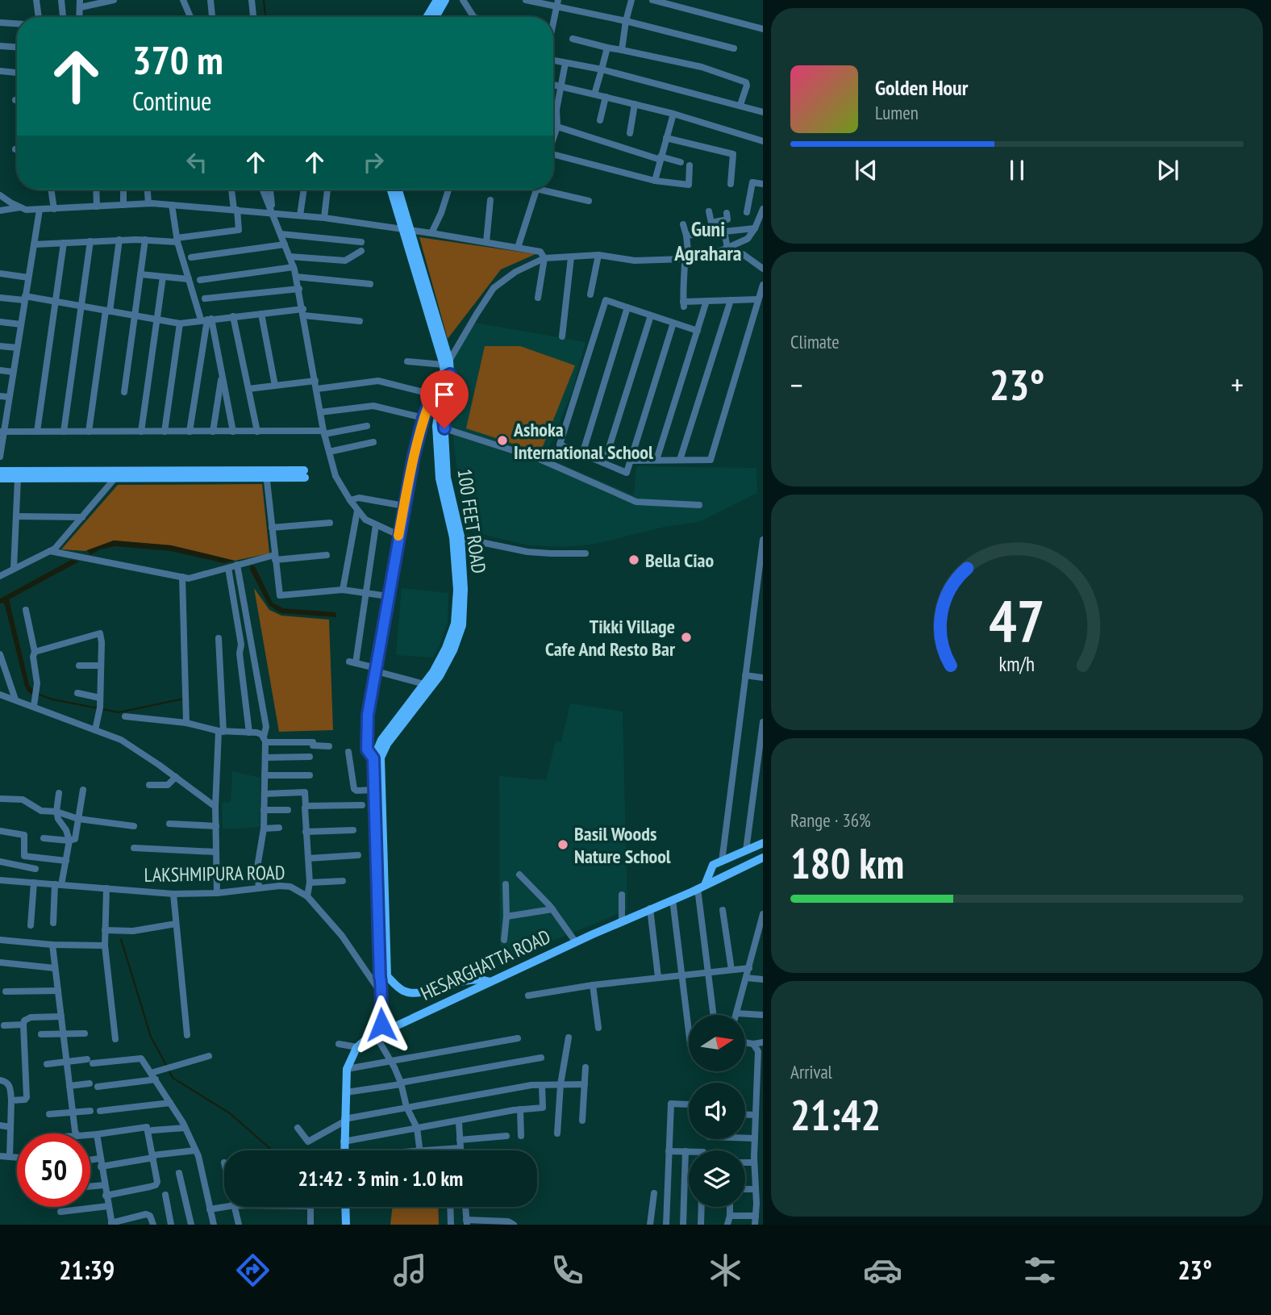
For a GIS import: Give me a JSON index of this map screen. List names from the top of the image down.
{
  "streets": {
    "main road": ["100 FEET ROAD", "HESARGHATTA ROAD"],
    "street": ["LAKSHMIPURA ROAD"]
  },
  "crossings": [
    ["100 FEET ROAD", "LAKSHMIPURA ROAD"],
    ["100 FEET ROAD", "HESARGHATTA ROAD"]
  ],
  "districts": ["Guni Agrahara"],
  "places": [
    "Ashoka International School",
    "Bella Ciao",
    "Tikki Village Cafe And Resto Bar",
    "Basil Woods Nature School"
  ],
  "north": "right",
  "page": {
    "turn": ["370 m", "Continue"],
    "song": ["Golden Hour", "Lumen"],
    "tile": [
      "Climate",
      ["Range · 36%", "180 km"],
      ["Arrival", "21:42"]
    ],
    "heat": ["−", "23°", "+"],
    "limit": "50",
    "trip": "21:42 · 3 min · 1.0 km",
    "tabs": ["21:39", "23°"],
    "gauge": ["47", "km/h"]
  }
}
